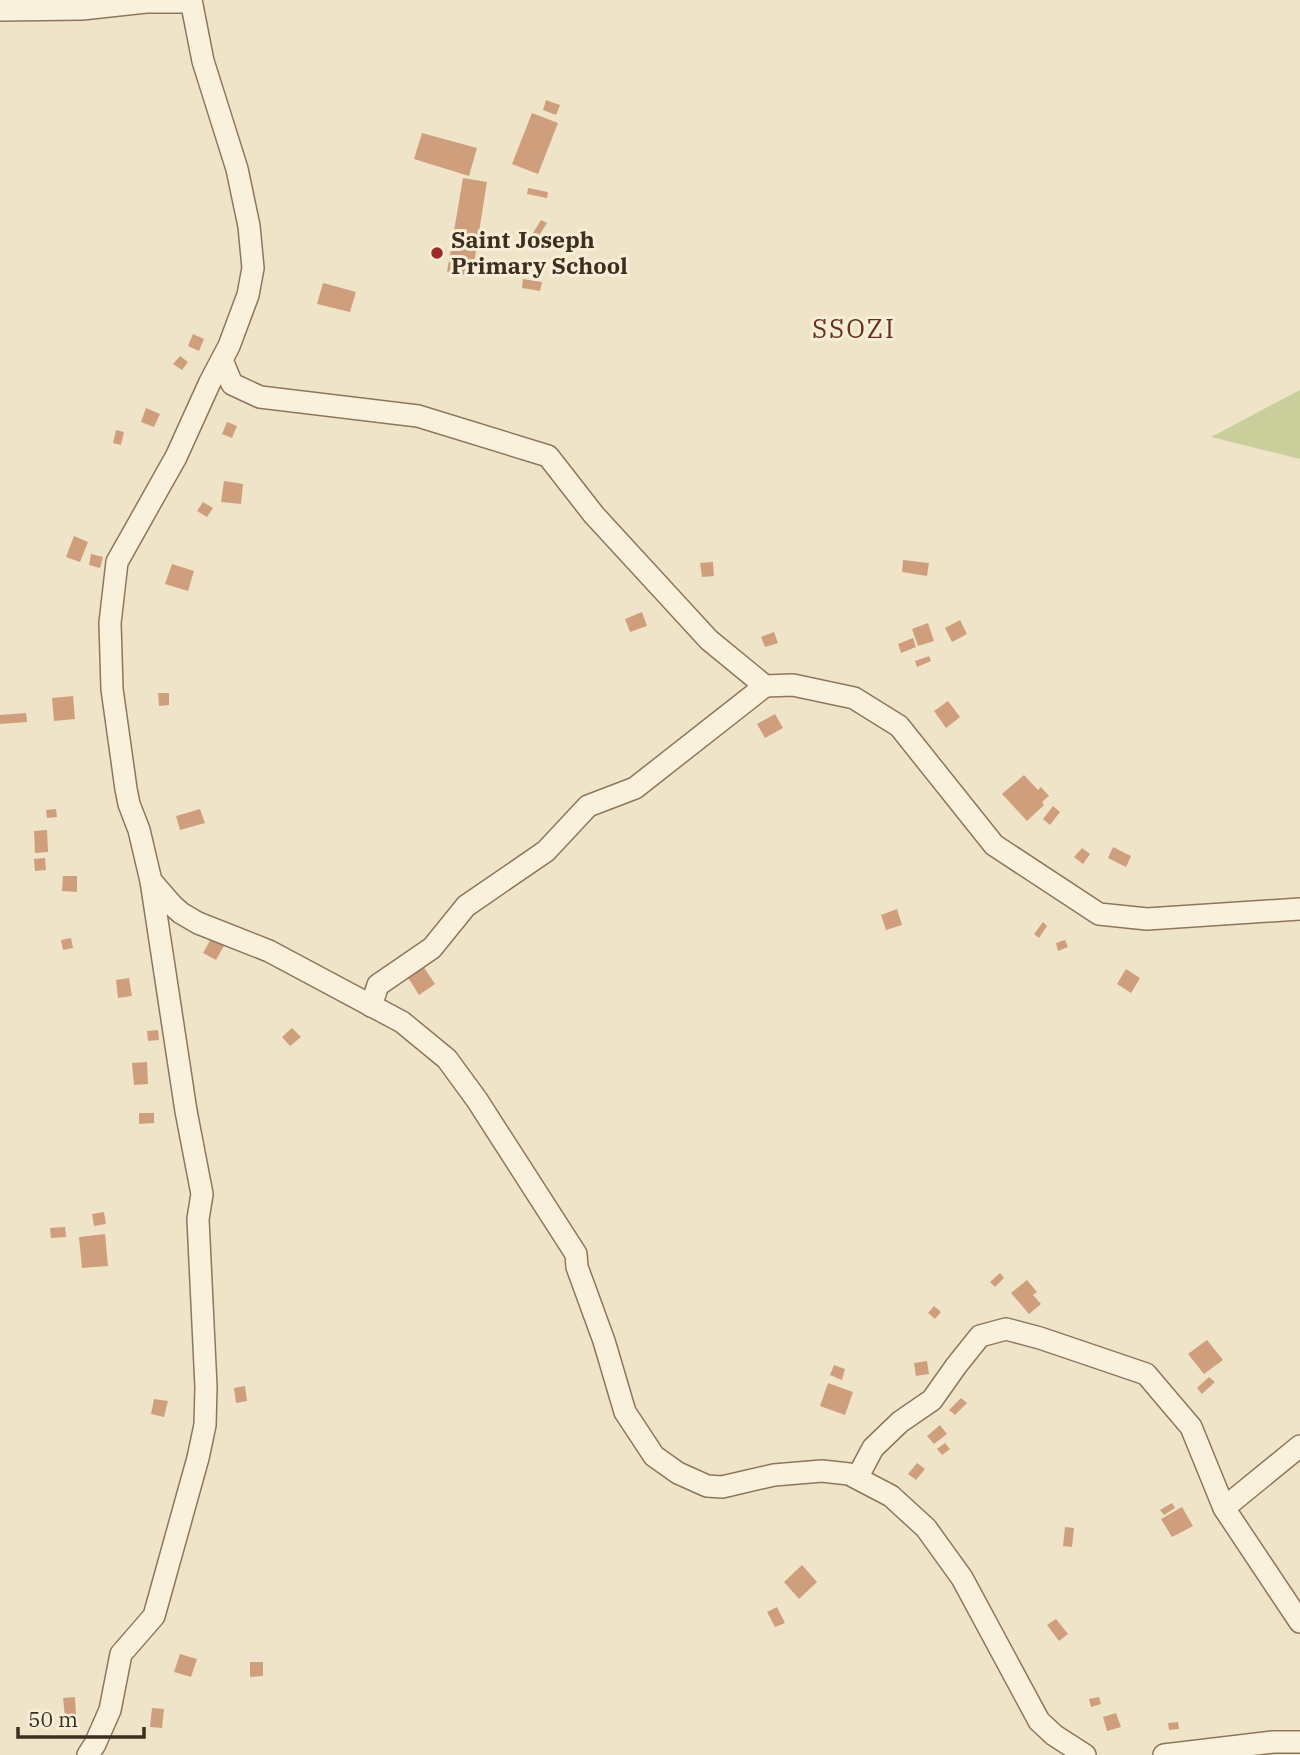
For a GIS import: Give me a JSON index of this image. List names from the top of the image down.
{
  "districts": ["SSOZI"],
  "places": ["Saint Joseph Primary School"],
  "scale_bar": "50 m"
}
